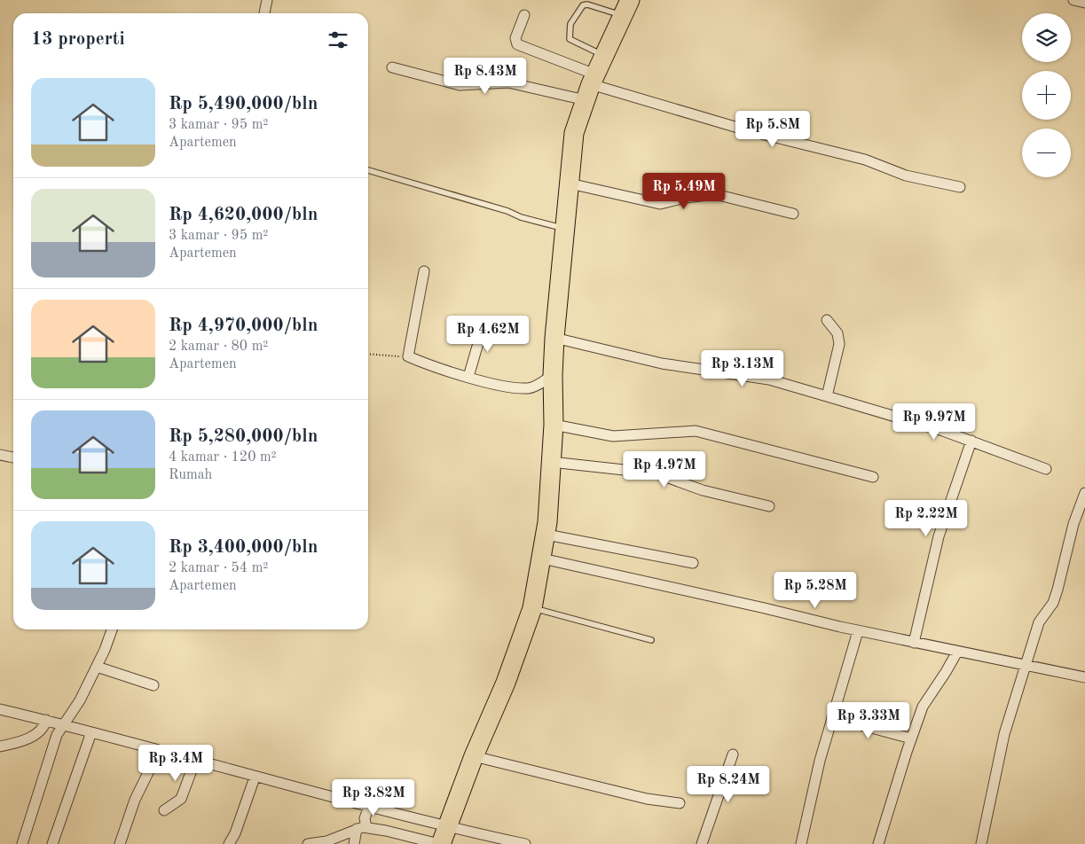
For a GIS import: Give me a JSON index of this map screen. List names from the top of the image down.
{
  "page": {
    "map_buttons": ["+", "−"],
    "heading": "13 properti",
    "price": [
      "Rp 8.43M",
      "Rp 5.8M",
      "Rp 5.49M",
      "Rp 4.62M",
      "Rp 3.13M",
      "Rp 9.97M",
      "Rp 4.97M",
      "Rp 2.22M",
      "Rp 5.28M",
      "Rp 3.33M",
      "Rp 3.4M",
      "Rp 8.24M",
      "Rp 3.82M"
    ],
    "list": [
      {
        "name": "Rp 5,490,000/bln",
        "note": "3 kamar · 95 m² · Apartemen"
      },
      {
        "name": "Rp 4,620,000/bln",
        "note": "3 kamar · 95 m² · Apartemen"
      },
      {
        "name": "Rp 4,970,000/bln",
        "note": "2 kamar · 80 m² · Apartemen"
      },
      {
        "name": "Rp 5,280,000/bln",
        "note": "4 kamar · 120 m² · Rumah"
      },
      {
        "name": "Rp 3,400,000/bln",
        "note": "2 kamar · 54 m² · Apartemen"
      }
    ]
  }
}
